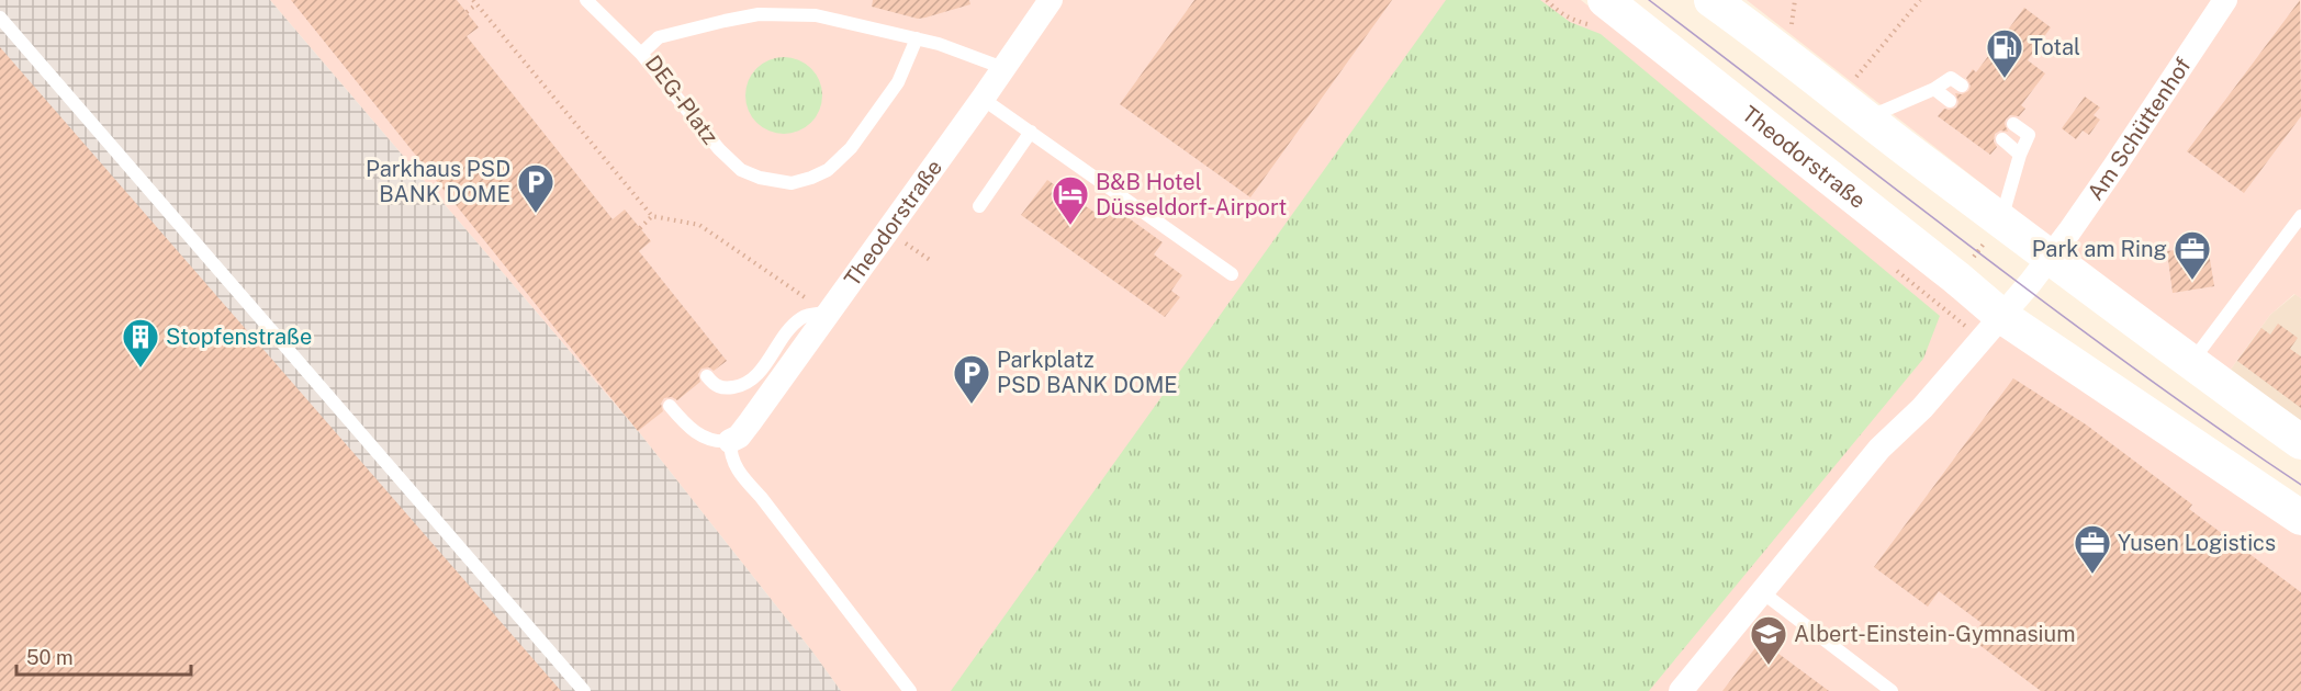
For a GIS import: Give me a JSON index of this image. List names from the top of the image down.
{
  "streets": {
    "main road": ["Theodorstraße"],
    "street": ["Am Schüttenhof"],
    "lane": ["DEG-Platz"]
  },
  "crossings": [
    ["DEG-Platz", "Theodorstraße"]
  ],
  "places": {
    "fuel station": ["Total"],
    "parking": ["Parkhaus PSD BANK DOME", "Parkplatz PSD BANK DOME"],
    "hotel": ["B&B Hotel Düsseldorf-Airport"],
    "office": ["Park am Ring", "Yusen Logistics"],
    "building": ["Stopfenstraße"],
    "school or university": ["Albert-Einstein-Gymnasium"]
  },
  "scale_bar": "50 m"
}
